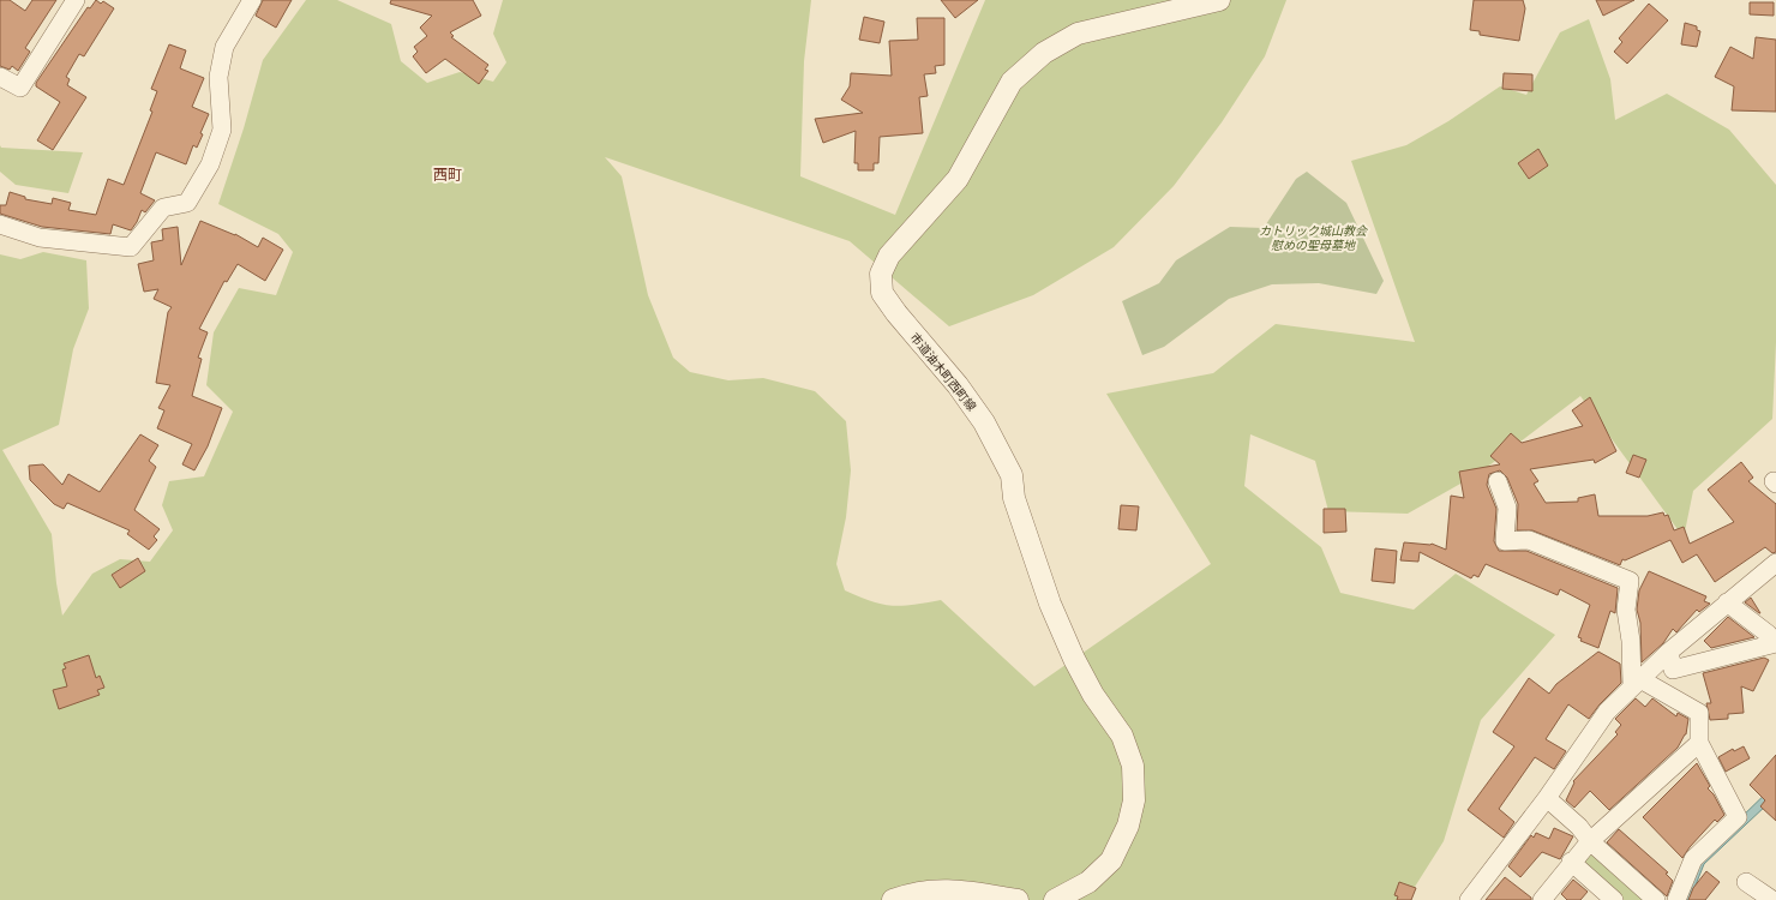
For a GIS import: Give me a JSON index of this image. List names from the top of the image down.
{
  "streets": {
    "street": ["市道油木町西町線"]
  },
  "districts": ["西町"],
  "parks": ["カトリック城山教会 慰めの聖母墓地"]
}
